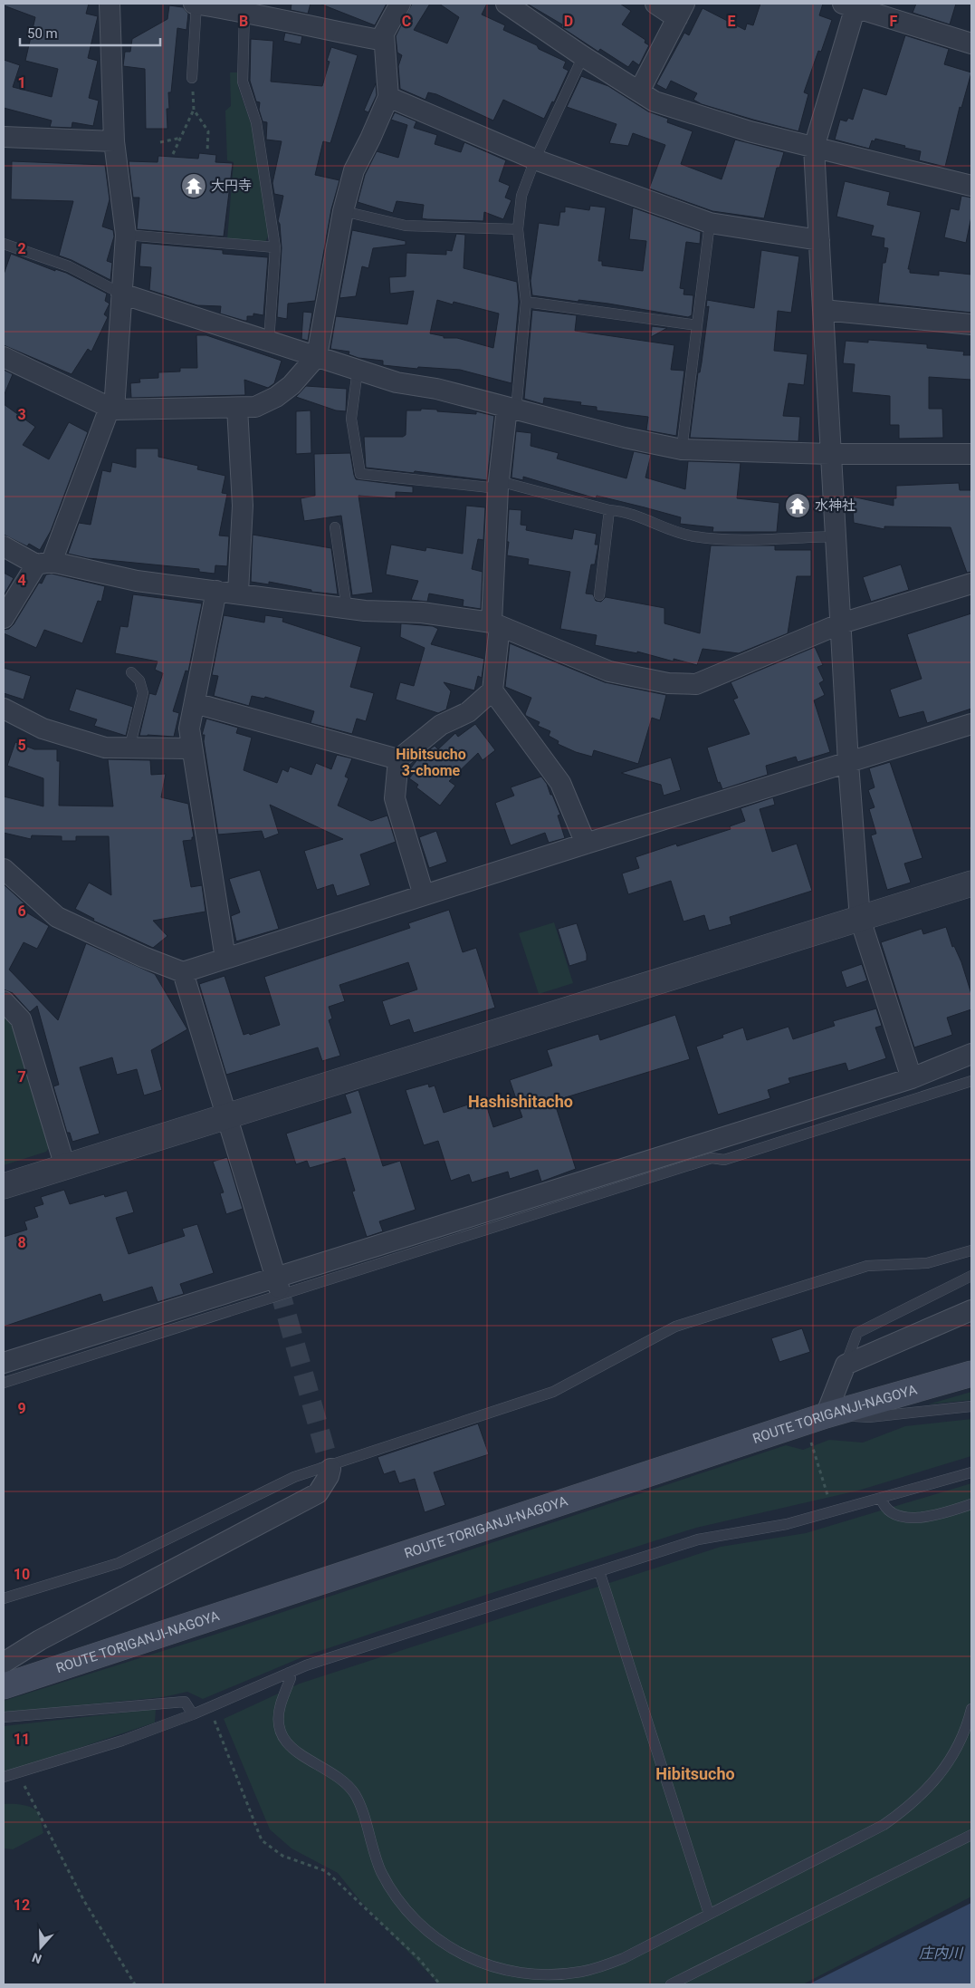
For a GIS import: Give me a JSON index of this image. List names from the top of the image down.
{
  "streets": {
    "main road": ["ROUTE TORIGANJI-NAGOYA"]
  },
  "districts": ["Hibitsucho 3-chome", "Hashishitacho", "Hibitsucho"],
  "water": ["庄内川"],
  "places": {
    "temple": ["大円寺", "水神社"]
  },
  "scale_bar": "50 m",
  "north": "bottom",
  "grid": {
    "columns": [
      "B",
      "C",
      "D",
      "E",
      "F"
    ],
    "rows": [
      "1",
      "2",
      "3",
      "4",
      "5",
      "6",
      "7",
      "8",
      "9",
      "10",
      "11",
      "12"
    ]
  }
}
